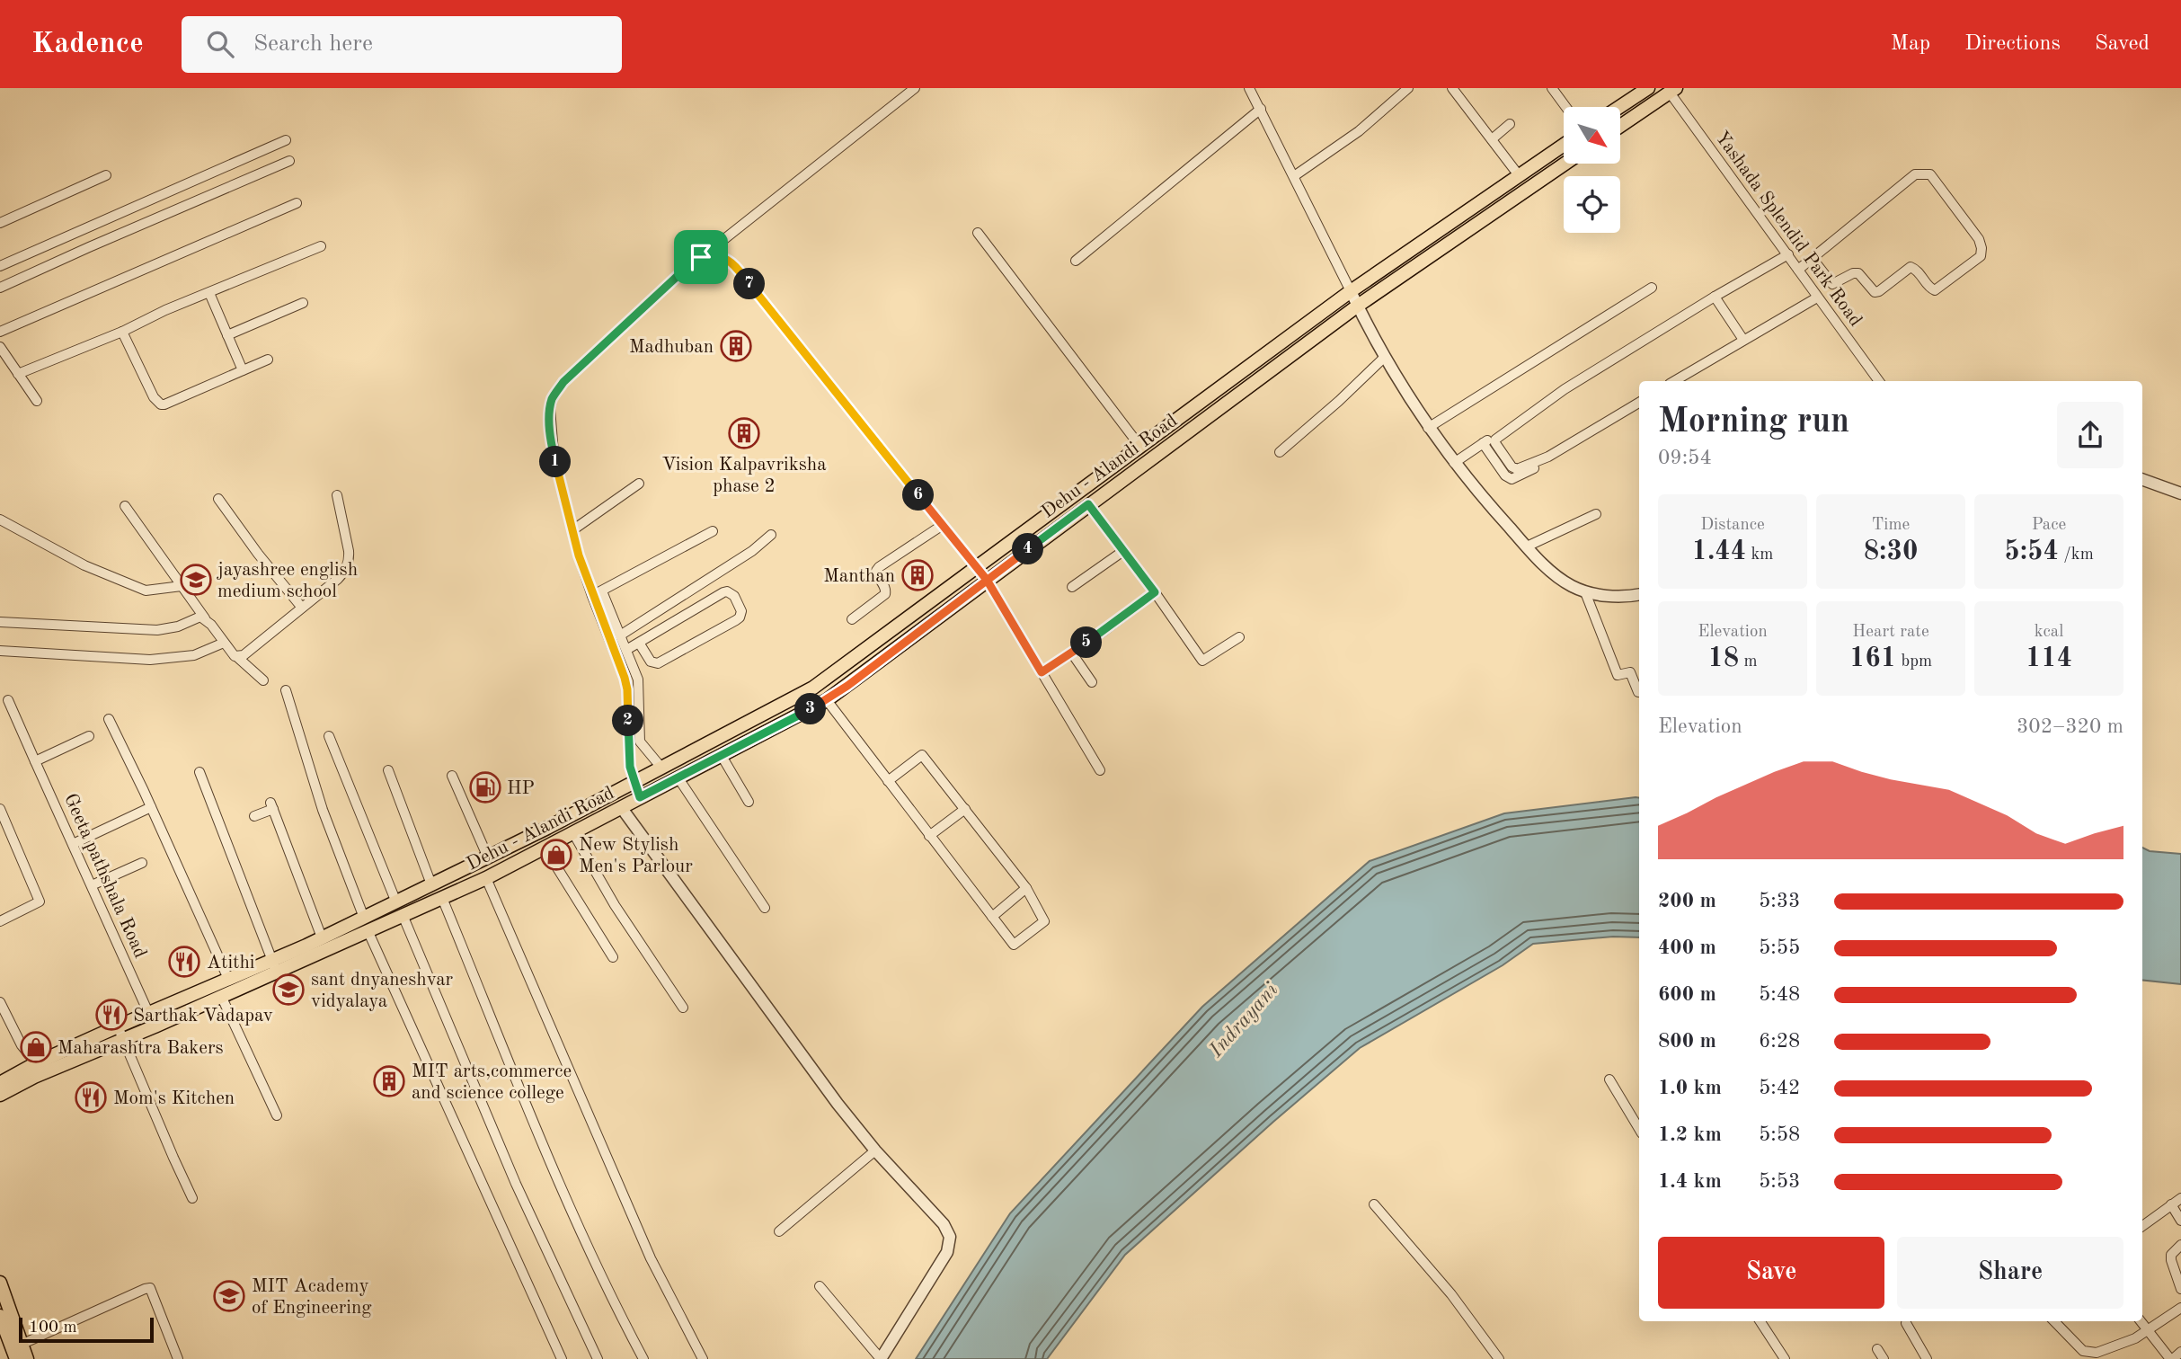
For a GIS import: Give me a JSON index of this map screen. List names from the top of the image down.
{
  "streets": {
    "main road": ["Dehu - Alandi Road"],
    "street": ["Yashada Splendid Park Road", "Geeta pathshala Road"]
  },
  "crossings": [
    ["Dehu - Alandi Road", "Geeta pathshala Road"]
  ],
  "water": ["Indrayani"],
  "places": {
    "building": [
      "Madhuban",
      "Vision Kalpavriksha phase 2",
      "Manthan",
      "MIT arts,commerce and science college"
    ],
    "school or university": ["jayashree english medium school", "sant dnyaneshvar vidyalaya", "MIT Academy of Engineering"],
    "fuel station": ["HP"],
    "shop": ["New Stylish Men's Parlour", "Maharashtra Bakers"],
    "restaurant": ["Atithi", "Sarthak Vadapav", "Mom's Kitchen"]
  },
  "scale_bar": "100 m",
  "north": "bottom right",
  "page": {
    "header": "Kadence",
    "search": "Search here",
    "nav": ["Map", "Directions", "Saved"],
    "pins": [
      "7",
      "1",
      "6",
      "4",
      "5",
      "3",
      "2"
    ],
    "heading": ["Morning run", "09:54"],
    "stats": [
      ["Distance", "1.44 km"],
      ["Time", "8:30"],
      ["Pace", "5:54 /km"],
      ["Elevation", "18 m"],
      ["Heart rate", "161 bpm"],
      ["kcal", "114"]
    ],
    "chart": ["Elevation", "302–320 m"],
    "list": [
      {
        "name": "200 m",
        "note": "5:33"
      },
      {
        "name": "400 m",
        "note": "5:55"
      },
      {
        "name": "600 m",
        "note": "5:48"
      },
      {
        "name": "800 m",
        "note": "6:28"
      },
      {
        "name": "1.0 km",
        "note": "5:42"
      },
      {
        "name": "1.2 km",
        "note": "5:58"
      },
      {
        "name": "1.4 km",
        "note": "5:53"
      }
    ],
    "buttons": ["Save", "Share"],
    "scale": "100 m"
  }
}
